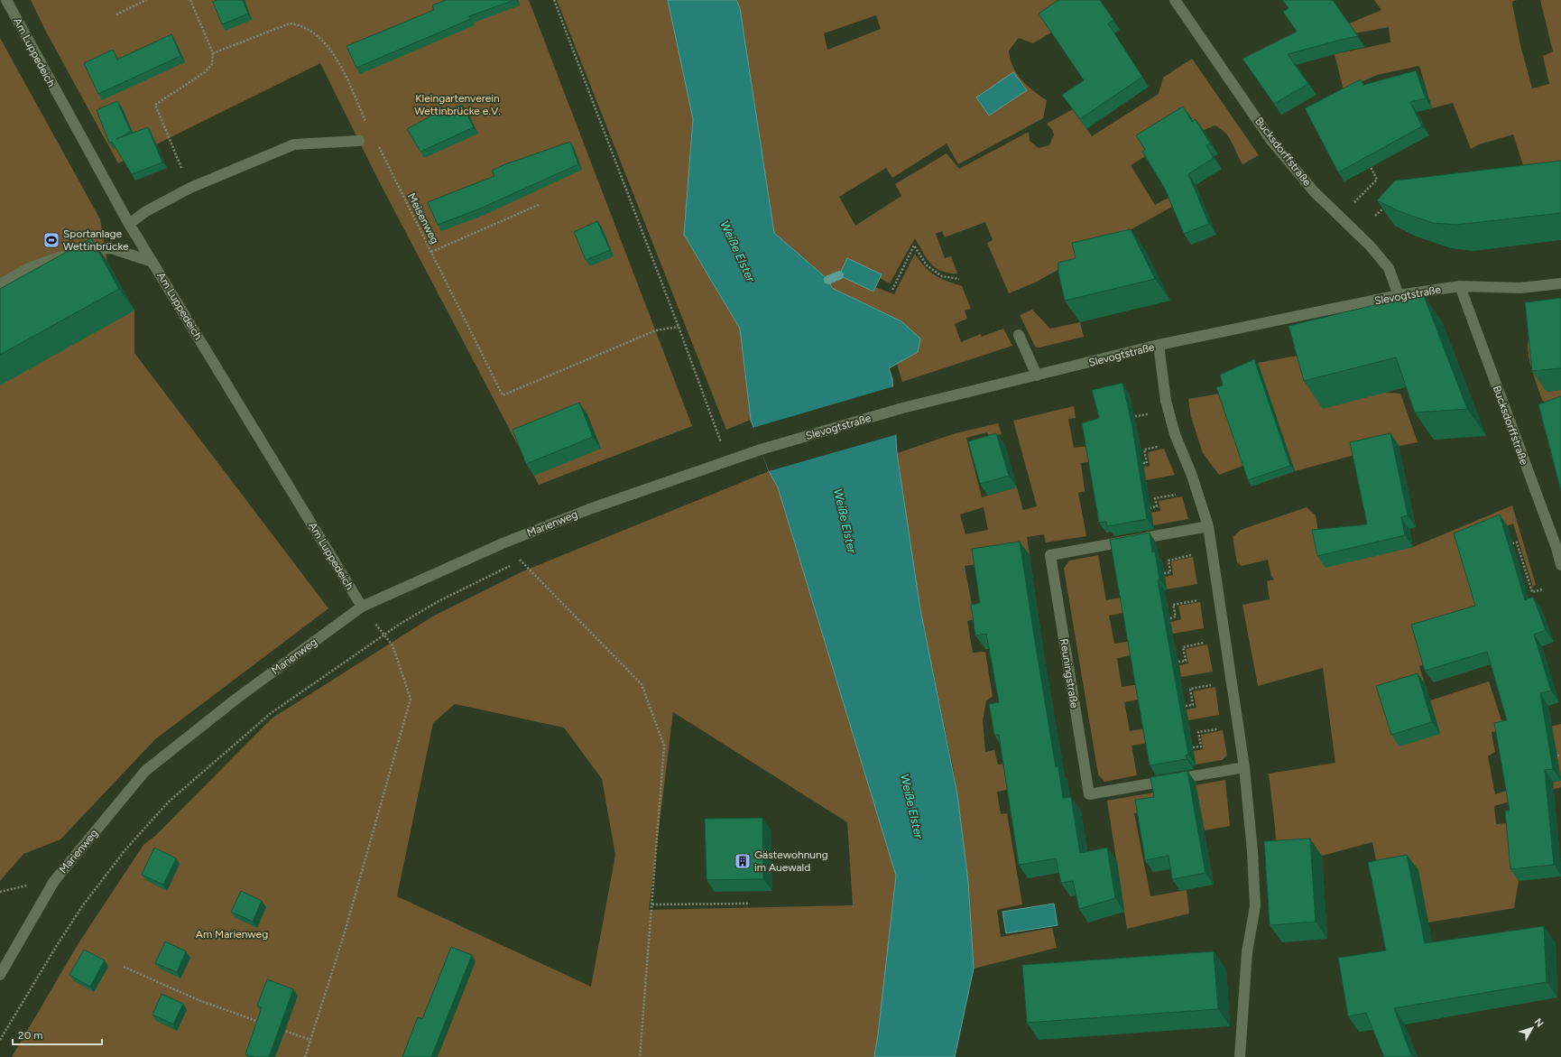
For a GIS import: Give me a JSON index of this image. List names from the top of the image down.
{
  "streets": {
    "street": [
      "Am Luppedeich",
      "Bucksdorffstraße",
      "Slevogtstraße",
      "Marienweg",
      "Reuningstraße"
    ],
    "path": ["Meisenweg"]
  },
  "crossings": [
    ["Am Luppedeich", "Marienweg"],
    ["Bucksdorffstraße", "Slevogtstraße"],
    ["Slevogtstraße", "Marienweg"]
  ],
  "water": ["Weiße Elster"],
  "parks": ["Kleingartenverein Wettinbrücke e.V.", "Am Marienweg"],
  "places": {
    "sports": ["Sportanlage Wettinbrücke"],
    "building": ["Gästewohnung im Auewald"]
  },
  "scale_bar": "20 m",
  "north": "top right"
}
